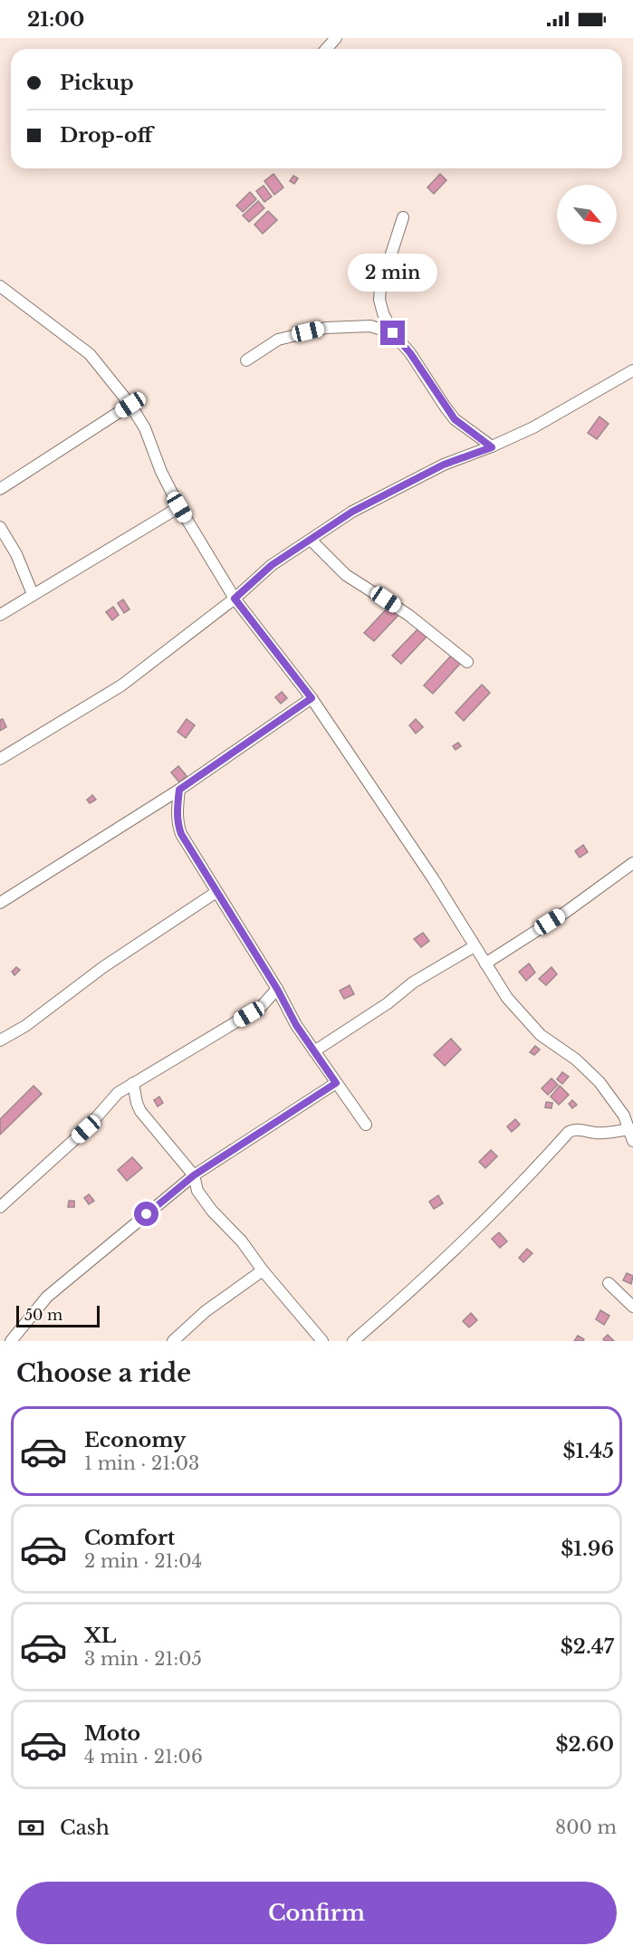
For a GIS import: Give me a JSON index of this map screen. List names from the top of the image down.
{
  "scale_bar": "50 m",
  "north": "bottom right",
  "page": {
    "status": "21:00",
    "banner": ["Pickup", "Drop-off"],
    "bubble": "2 min",
    "scale": "50 m",
    "heading": "Choose a ride",
    "list": [
      {
        "name": "Economy",
        "note": "1 min · 21:03",
        "value": "$1.45"
      },
      {
        "name": "Comfort",
        "note": "2 min · 21:04",
        "value": "$1.96"
      },
      {
        "name": "XL",
        "note": "3 min · 21:05",
        "value": "$2.47"
      },
      {
        "name": "Moto",
        "note": "4 min · 21:06",
        "value": "$2.60"
      }
    ],
    "pay": ["Cash", "800 m"],
    "buttons": "Confirm"
  }
}
